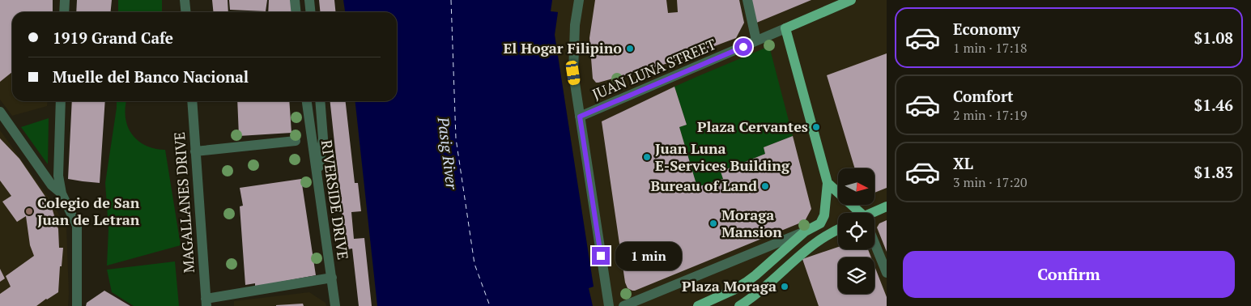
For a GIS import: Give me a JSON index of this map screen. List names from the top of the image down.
{
  "streets": {
    "main road": ["JUAN LUNA STREET"],
    "street": ["RIVERSIDE DRIVE", "MAGALLANES DRIVE"]
  },
  "water": ["Pasig River"],
  "places": [
    "El Hogar Filipino",
    "Plaza Cervantes",
    "Juan Luna E-Services Building",
    "Bureau of Land",
    "Colegio de San Juan de Letran",
    "Moraga Mansion",
    "Plaza Moraga"
  ],
  "north": "right",
  "page": {
    "list": [
      {
        "name": "Economy",
        "note": "1 min · 17:18",
        "value": "$1.08"
      },
      {
        "name": "Comfort",
        "note": "2 min · 17:19",
        "value": "$1.46"
      },
      {
        "name": "XL",
        "note": "3 min · 17:20",
        "value": "$1.83"
      }
    ],
    "banner": ["1919 Grand Cafe", "Muelle del Banco Nacional"],
    "bubble": "1 min",
    "buttons": "Confirm"
  }
}
